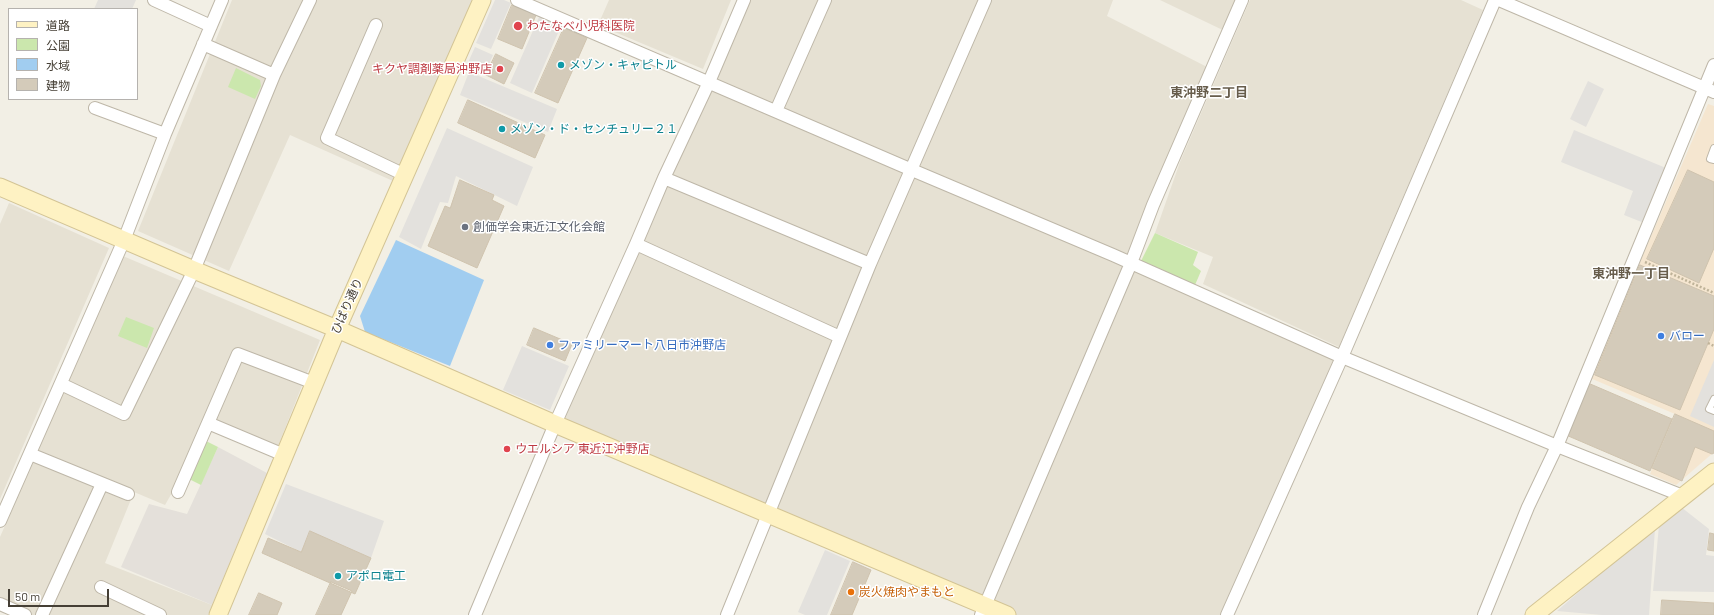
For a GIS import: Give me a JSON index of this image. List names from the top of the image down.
{
  "streets": {
    "street": ["ひばり通り"]
  },
  "districts": ["東沖野二丁目", "東沖野一丁目"],
  "places": [
    "わたなべ小児科医院",
    "メゾン・キャピトル",
    "キクヤ調剤薬局沖野店",
    "メゾン・ド・センチュリー２１",
    "創価学会東近江文化会館",
    "バロー",
    "ファミリーマート八日市沖野店",
    "ウエルシア 東近江沖野店",
    "アポロ電工",
    "炭火焼肉やまもと"
  ],
  "legend": [
    "道路",
    "公園",
    "水域",
    "建物"
  ],
  "scale_bar": "50 m"
}
